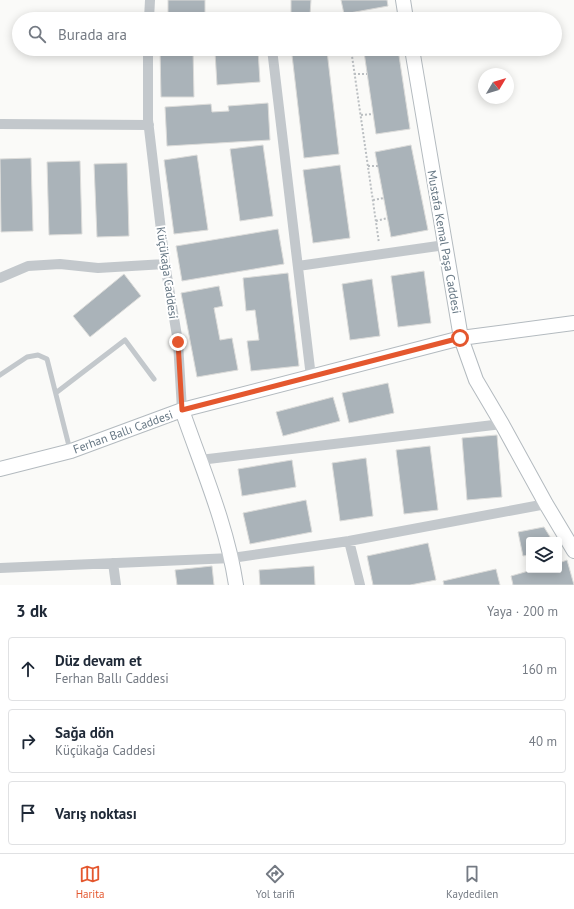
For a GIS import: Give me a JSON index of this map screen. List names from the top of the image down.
{
  "streets": {
    "street": ["Mustafa Kemal Paşa Caddesi", "Küçükağa Caddesi", "Ferhan Ballı Caddesi"]
  },
  "crossings": [
    ["Mustafa Kemal Paşa Caddesi", "Ferhan Ballı Caddesi"],
    ["Küçükağa Caddesi", "Ferhan Ballı Caddesi"]
  ],
  "north": "top right",
  "page": {
    "search": "Burada ara",
    "heading": ["3 dk", "Yaya · 200 m"],
    "list": [
      ["Düz devam et", "Ferhan Ballı Caddesi", "160 m"],
      ["Sağa dön", "Küçükağa Caddesi", "40 m"],
      "Varış noktası"
    ],
    "nav": ["Harita", "Yol tarifi", "Kaydedilen"]
  }
}
